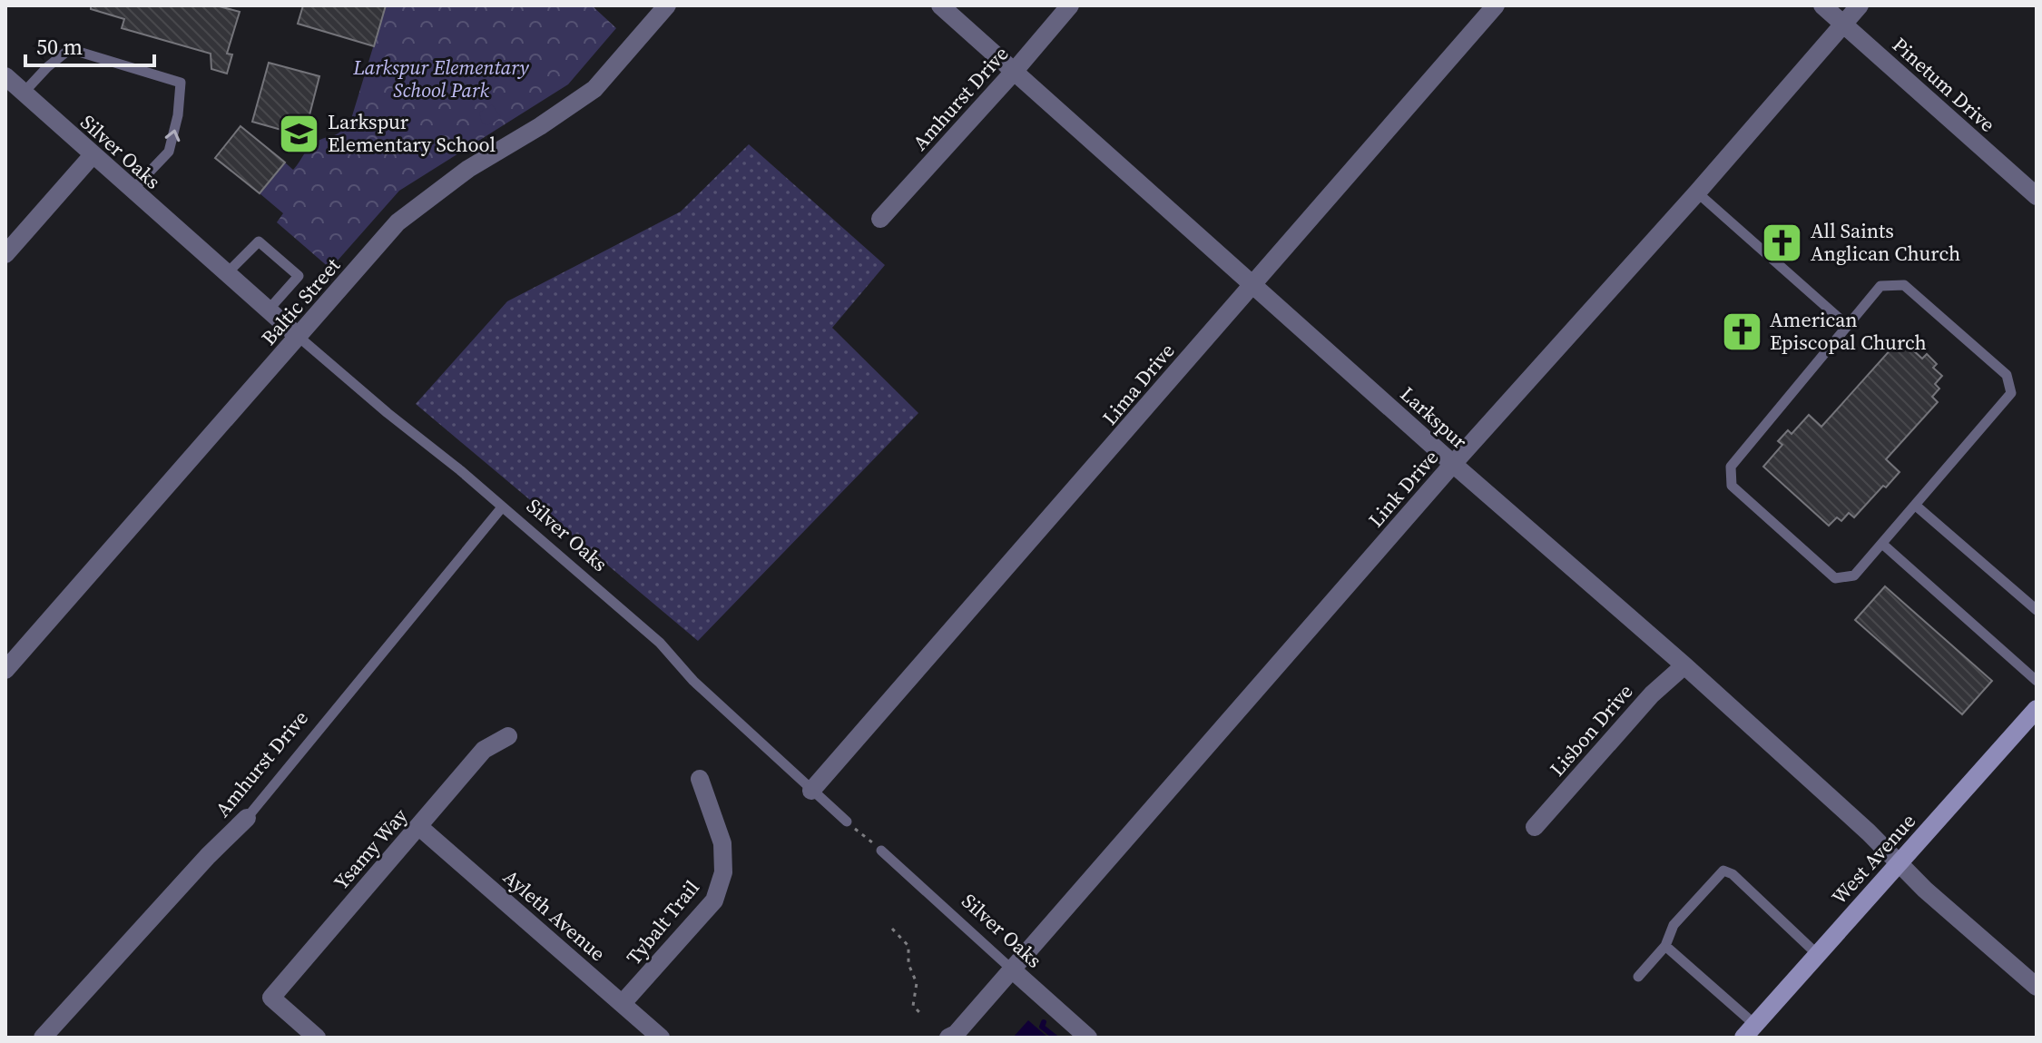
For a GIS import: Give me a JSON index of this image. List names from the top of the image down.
{
  "streets": {
    "main road": ["West Avenue"],
    "street": [
      "Pinetum Drive",
      "Amhurst Drive",
      "Silver Oaks",
      "Baltic Street",
      "Lima Drive",
      "Larkspur",
      "Link Drive",
      "Lisbon Drive",
      "Ysamy Way",
      "Ayleth Avenue",
      "Tybalt Trail"
    ]
  },
  "crossings": [
    ["Pinetum Drive", "Link Drive"],
    ["Amhurst Drive", "Silver Oaks"],
    ["Amhurst Drive", "Larkspur"],
    ["Silver Oaks", "Baltic Street"],
    ["Silver Oaks", "Lima Drive"],
    ["Silver Oaks", "Link Drive"],
    ["Lima Drive", "Larkspur"],
    ["Larkspur", "Link Drive"],
    ["Larkspur", "Lisbon Drive"],
    ["Larkspur", "West Avenue"],
    ["Ysamy Way", "Ayleth Avenue"],
    ["Ayleth Avenue", "Tybalt Trail"]
  ],
  "parks": ["Larkspur Elementary School Park"],
  "places": {
    "school or university": ["Larkspur Elementary School"],
    "church": ["All Saints Anglican Church", "American Episcopal Church"]
  },
  "scale_bar": "50 m"
}
